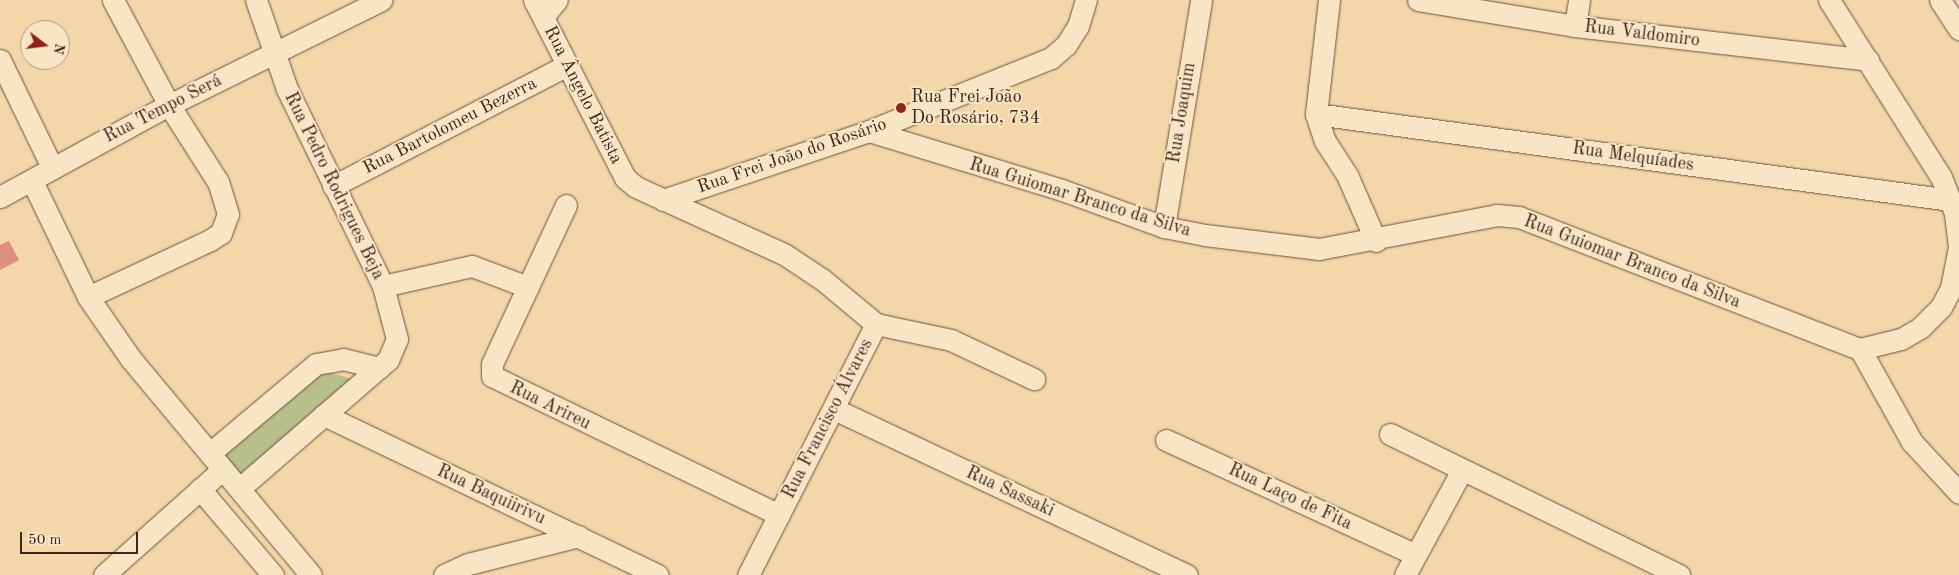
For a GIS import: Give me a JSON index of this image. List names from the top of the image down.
{
  "streets": {
    "street": [
      "Rua Valdomiro",
      "Rua Ângelo Batista",
      "Rua Tempo Será",
      "Rua Joaquim",
      "Rua Bartolomeu Bezerra",
      "Rua Frei João do Rosário",
      "Rua Melquíades",
      "Rua Pedro Rodrigues Beja",
      "Rua Guiomar Branco da Silva",
      "Rua Arireu",
      "Rua Francisco Álvares",
      "Rua Sassaki",
      "Rua Baquiirivu",
      "Rua Laço de Fita"
    ]
  },
  "crossings": [
    ["Rua Ângelo Batista", "Rua Bartolomeu Bezerra"],
    ["Rua Ângelo Batista", "Rua Frei João do Rosário"],
    ["Rua Ângelo Batista", "Rua Francisco Álvares"],
    ["Rua Tempo Será", "Rua Pedro Rodrigues Beja"],
    ["Rua Joaquim", "Rua Guiomar Branco da Silva"],
    ["Rua Bartolomeu Bezerra", "Rua Pedro Rodrigues Beja"],
    ["Rua Frei João do Rosário", "Rua Guiomar Branco da Silva"],
    ["Rua Frei João do Rosário", "Rua Francisco Álvares"],
    ["Rua Arireu", "Rua Francisco Álvares"],
    ["Rua Francisco Álvares", "Rua Sassaki"]
  ],
  "places": ["Rua Frei João Do Rosário, 734"],
  "scale_bar": "50 m",
  "north": "right"
}
